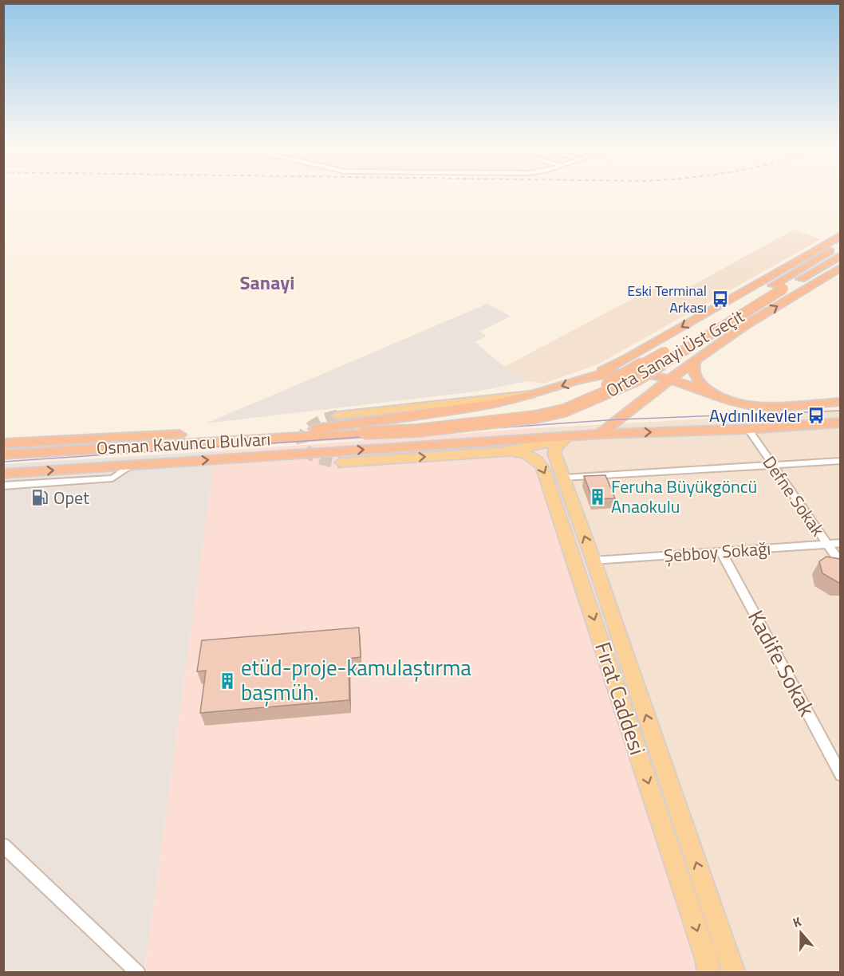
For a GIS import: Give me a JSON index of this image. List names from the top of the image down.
{
  "streets": {
    "highway": ["Orta Sanayi Üst Geçit", "Osman Kavuncu Bulvarı"],
    "main road": ["Fırat Caddesi"],
    "street": ["Defne Sokak", "Şebboy Sokağı", "Kadife Sokak"]
  },
  "crossings": [
    ["Orta Sanayi Üst Geçit", "Osman Kavuncu Bulvarı"],
    ["Defne Sokak", "Şebboy Sokağı"],
    ["Şebboy Sokağı", "Kadife Sokak"],
    ["Şebboy Sokağı", "Fırat Caddesi"]
  ],
  "districts": ["Sanayi"],
  "places": {
    "bus stop": ["Eski Terminal Arkası", "Aydınlıkevler"],
    "building": ["Feruha Büyükgöncü Anaokulu", "etüd-proje-kamulaştırma başmüh."],
    "fuel station": ["Opet"]
  },
  "north": "top"
}
